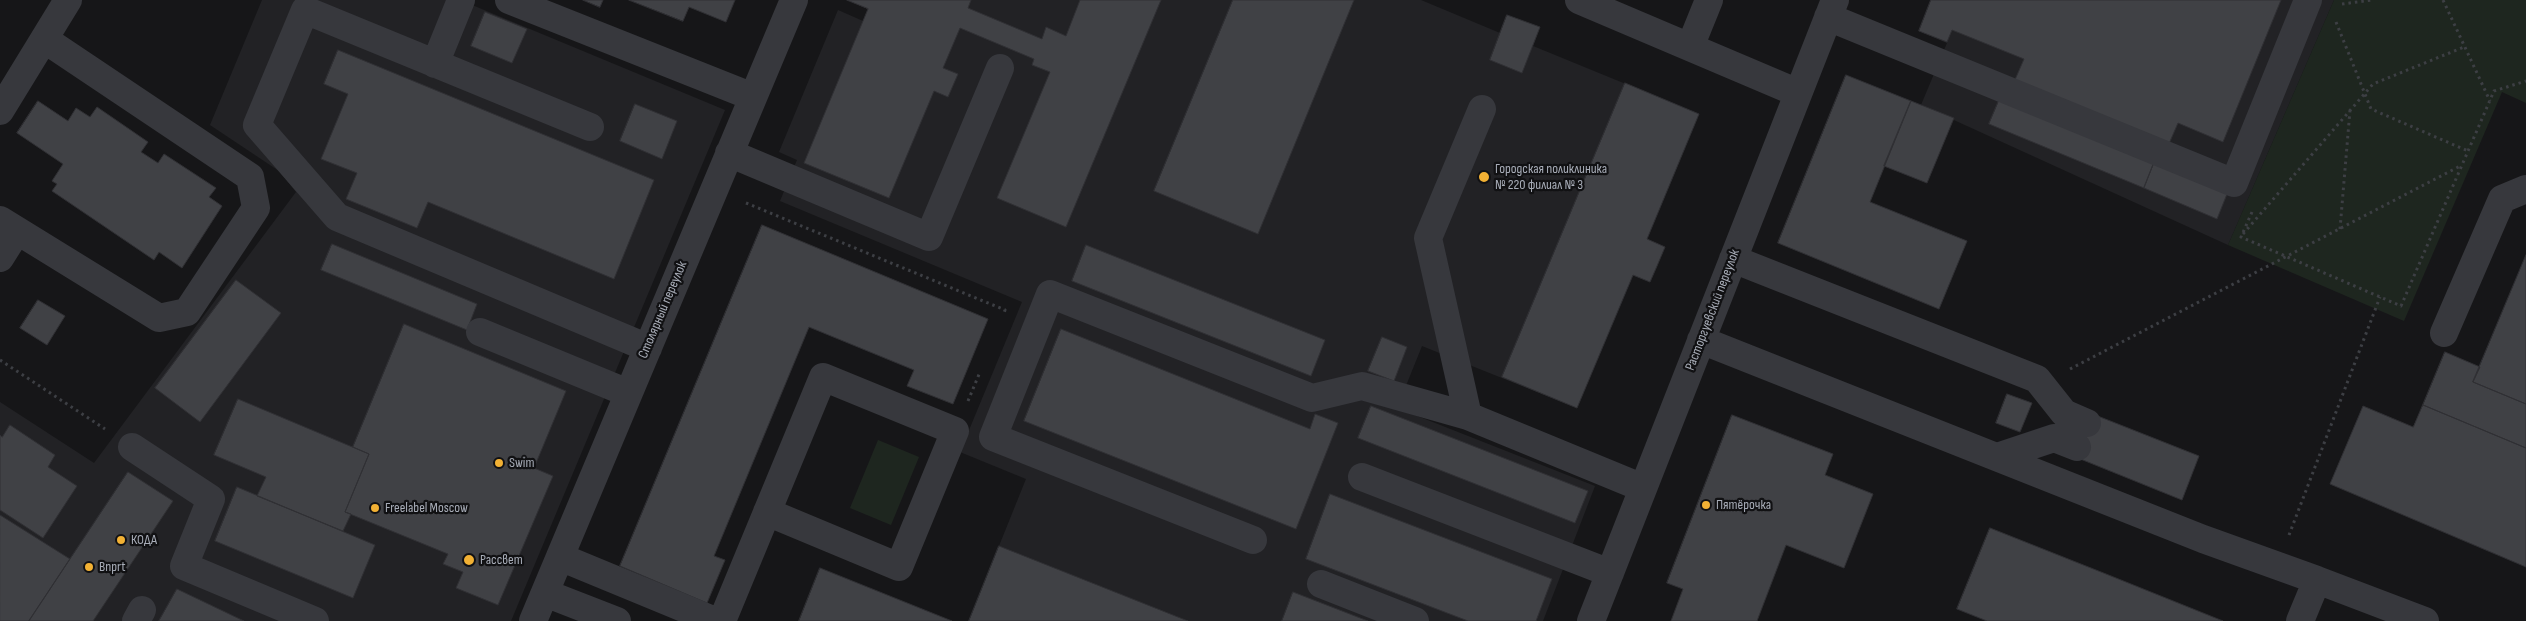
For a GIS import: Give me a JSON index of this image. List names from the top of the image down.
{
  "streets": {
    "street": ["Столярный переулок", "Расторгуевский переулок"]
  },
  "places": [
    "Городская поликлиника № 220 филиал № 3",
    "Swim",
    "Пятёрочка",
    "Freelabel Moscow",
    "КОДА",
    "Рассвет",
    "Bnprt"
  ]
}
